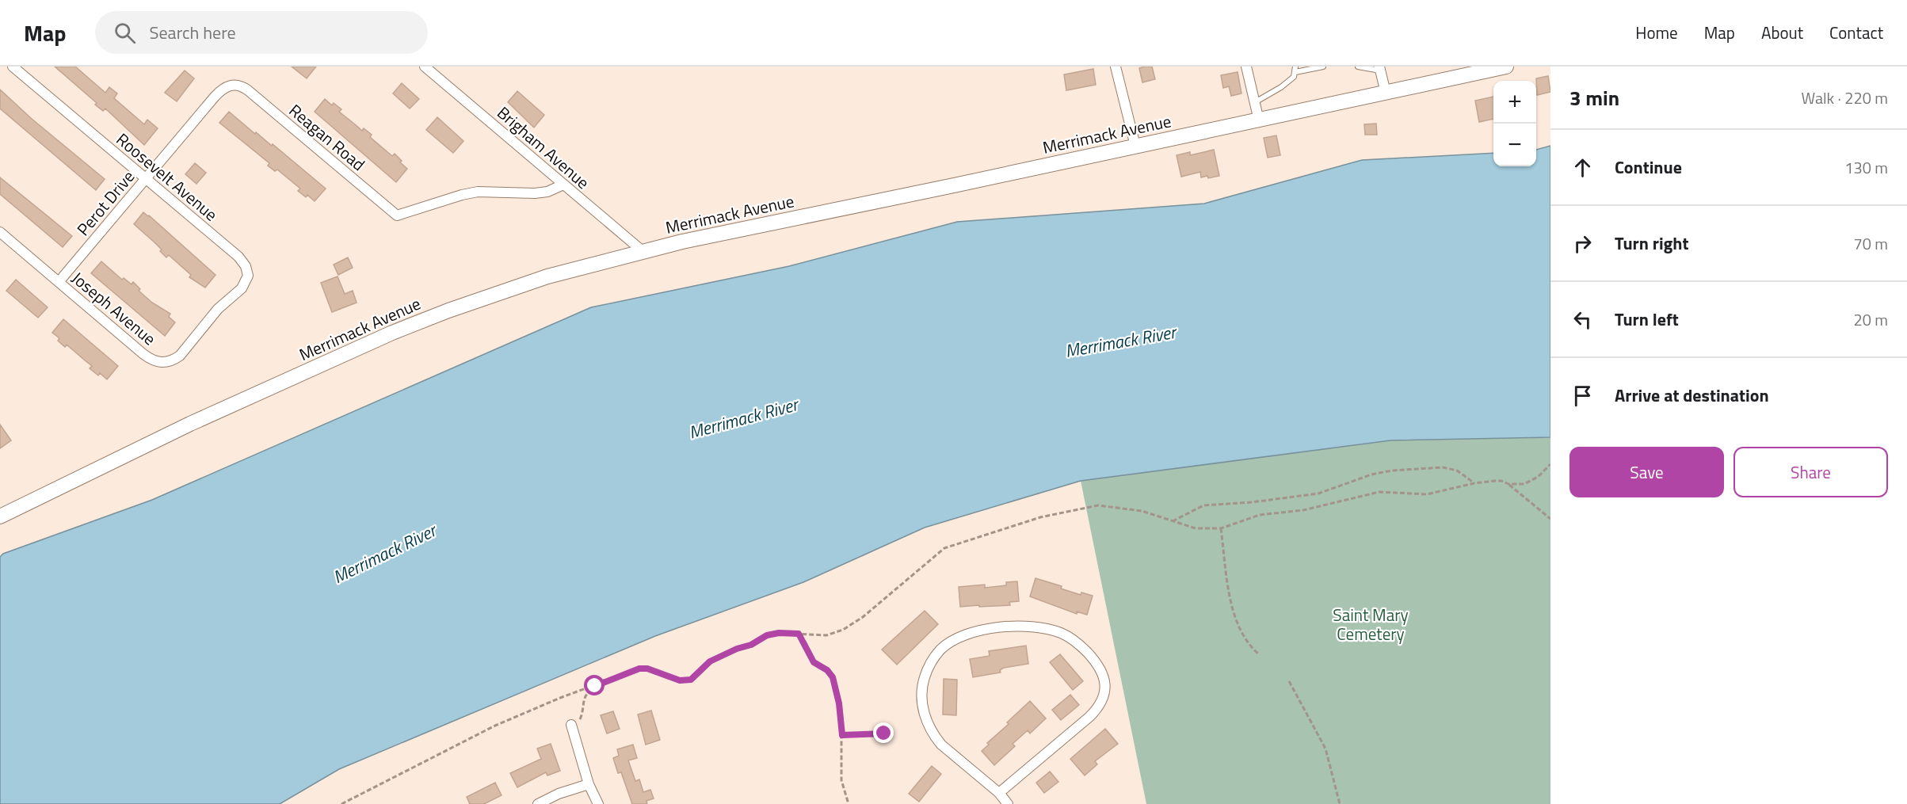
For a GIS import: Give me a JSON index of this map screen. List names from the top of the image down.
{
  "streets": {
    "main road": ["Merrimack Avenue"],
    "street": [
      "Reagan Road",
      "Brigham Avenue",
      "Roosevelt Avenue",
      "Perot Drive",
      "Joseph Avenue"
    ]
  },
  "crossings": [
    ["Merrimack Avenue", "Brigham Avenue"],
    ["Reagan Road", "Brigham Avenue"],
    ["Reagan Road", "Perot Drive"],
    ["Roosevelt Avenue", "Perot Drive"],
    ["Roosevelt Avenue", "Joseph Avenue"],
    ["Perot Drive", "Joseph Avenue"]
  ],
  "water": ["Merrimack River"],
  "parks": ["Saint Mary Cemetery"],
  "page": {
    "header": "Map",
    "search": "Search here",
    "nav": [
      "Home",
      "Map",
      "About",
      "Contact"
    ],
    "heading": ["3 min", "Walk · 220 m"],
    "map_buttons": ["+", "−"],
    "list": [
      ["Continue", "130 m"],
      ["Turn right", "70 m"],
      ["Turn left", "20 m"],
      "Arrive at destination"
    ],
    "buttons": ["Save", "Share"]
  }
}
